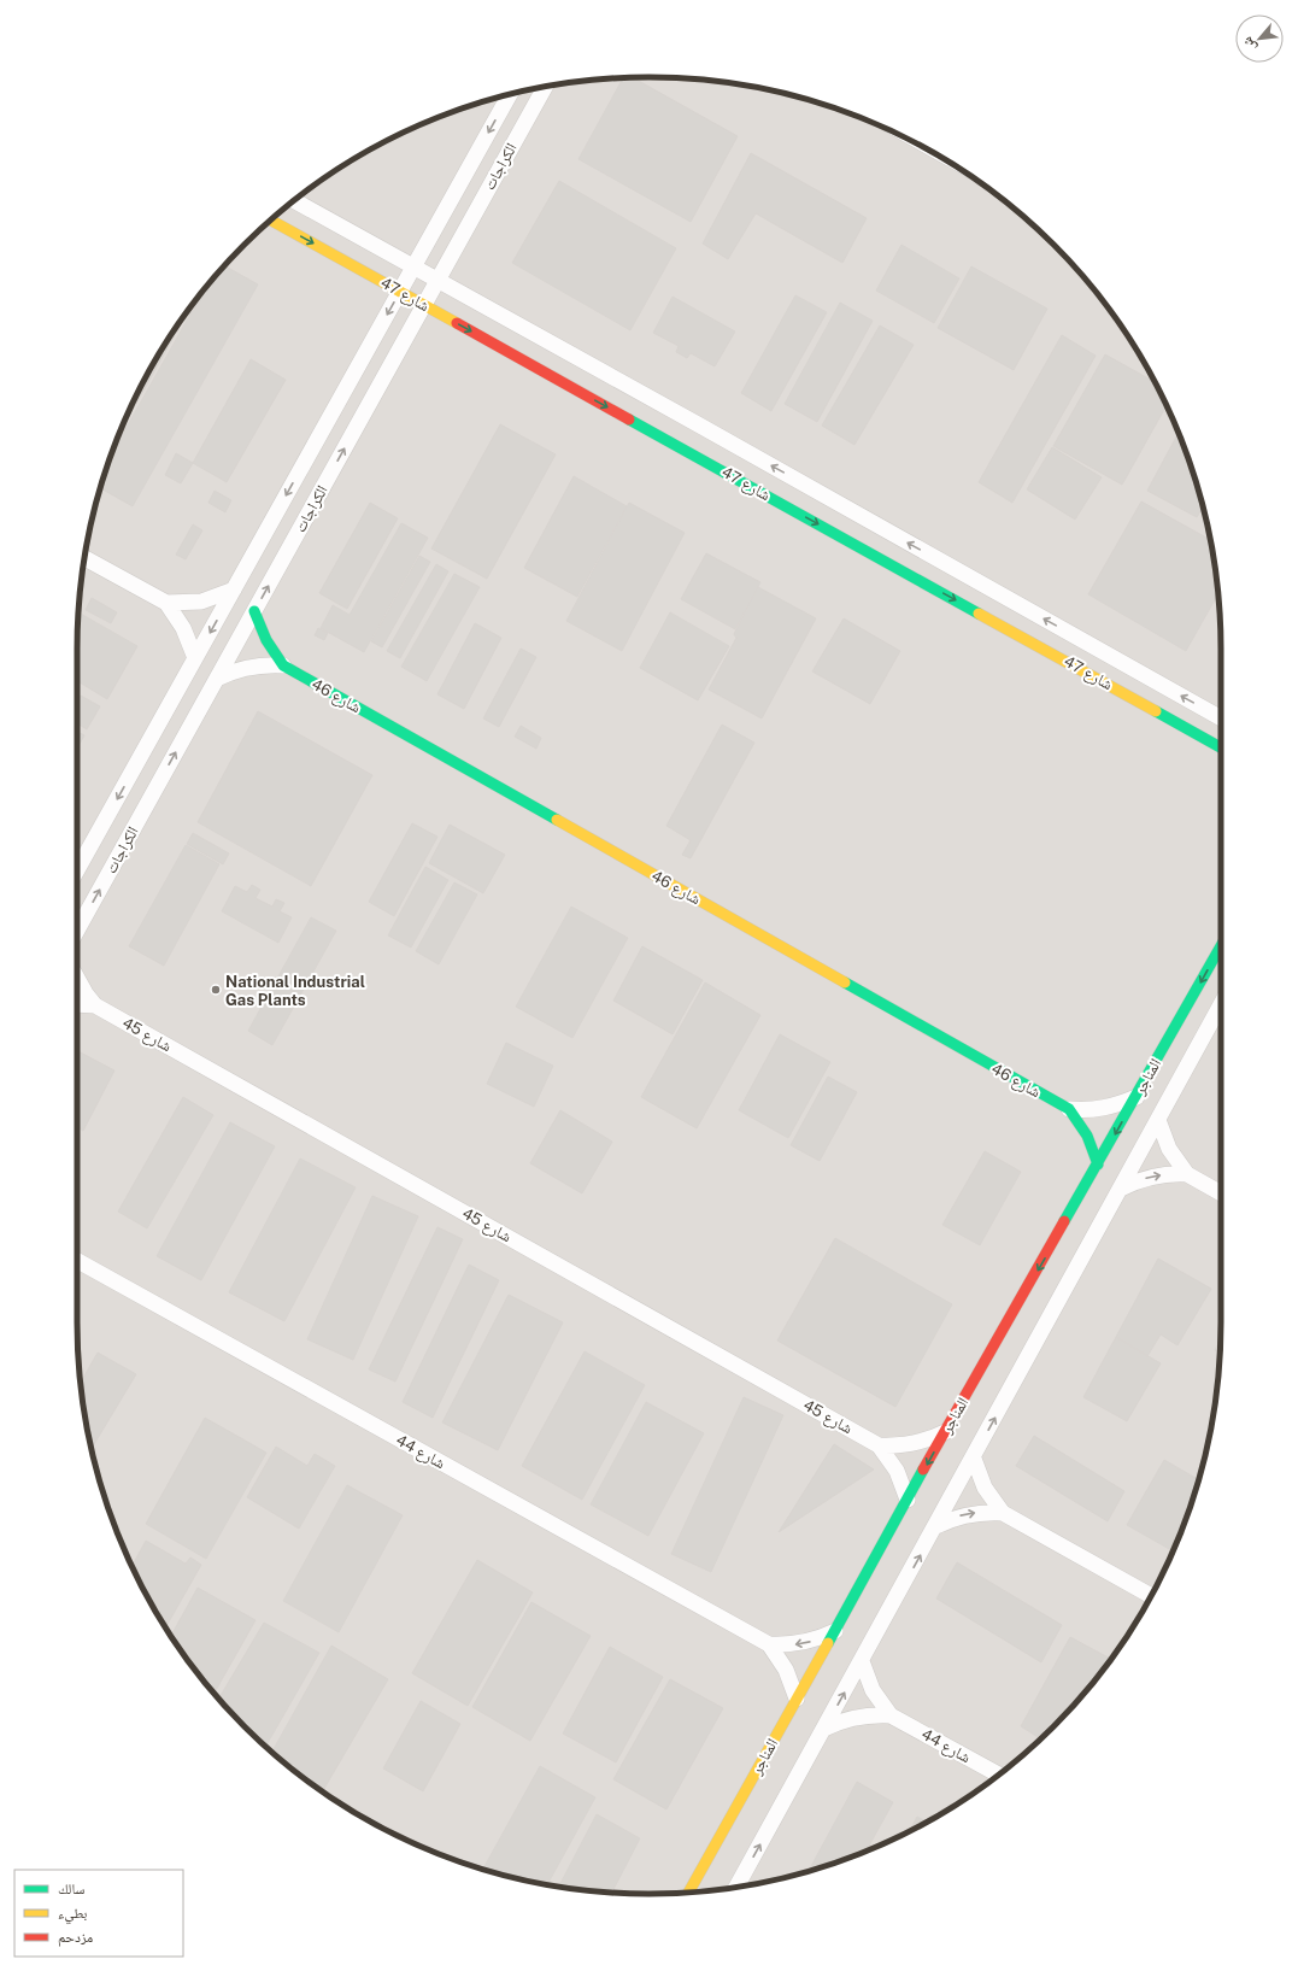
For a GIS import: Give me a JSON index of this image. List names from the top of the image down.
{
  "streets": {
    "street": [
      "الكراجات",
      "شارع 47",
      "شارع 46",
      "شارع 45",
      "المناجر",
      "شارع 44"
    ]
  },
  "crossings": [
    ["الكراجات", "شارع 47"],
    ["الكراجات", "شارع 46"],
    ["شارع 46", "المناجر"],
    ["شارع 45", "المناجر"],
    ["المناجر", "شارع 44"]
  ],
  "places": ["National Industrial Gas Plants"],
  "legend": ["سالك", "بطيء", "مزدحم"],
  "north": "bottom left"
}
